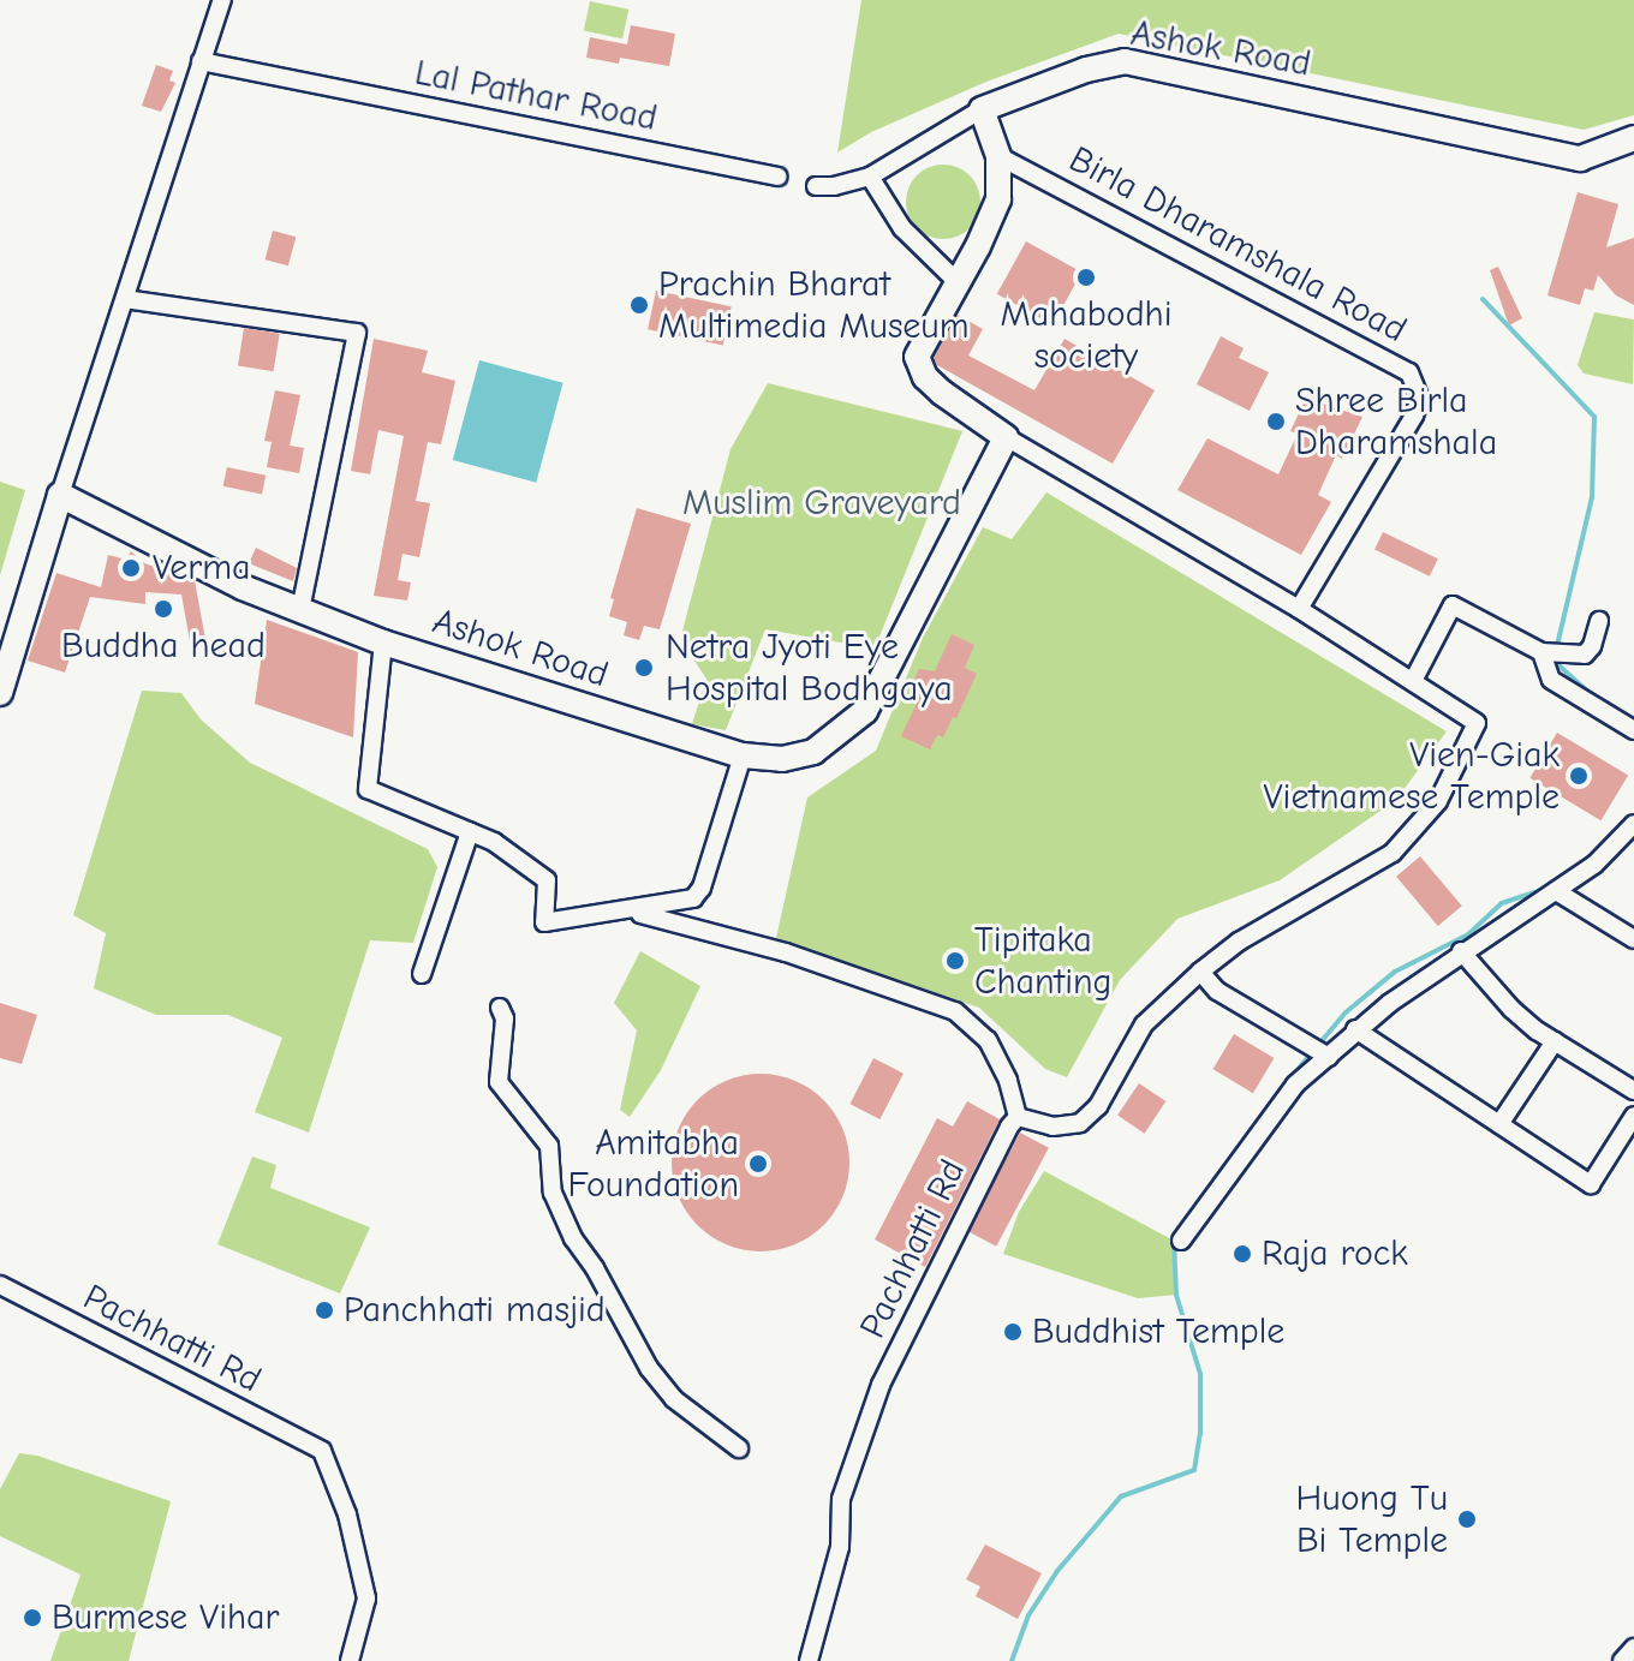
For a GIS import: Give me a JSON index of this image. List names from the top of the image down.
{
  "streets": {
    "street": [
      "Ashok Road",
      "Lal Pathar Road",
      "Birla Dharamshala Road",
      "Pachhatti Rd"
    ]
  },
  "parks": ["Muslim Graveyard"],
  "places": [
    "Mahabodhi society",
    "Prachin Bharat Multimedia Museum",
    "Shree Birla Dharamshala",
    "Verma",
    "Buddha head",
    "Netra Jyoti Eye Hospital Bodhgaya",
    "Vien-Giak Vietnamese Temple",
    "Tipitaka Chanting",
    "Amitabha Foundation",
    "Raja rock",
    "Panchhati masjid",
    "Buddhist Temple",
    "Huong Tu Bi Temple",
    "Burmese Vihar"
  ]
}
